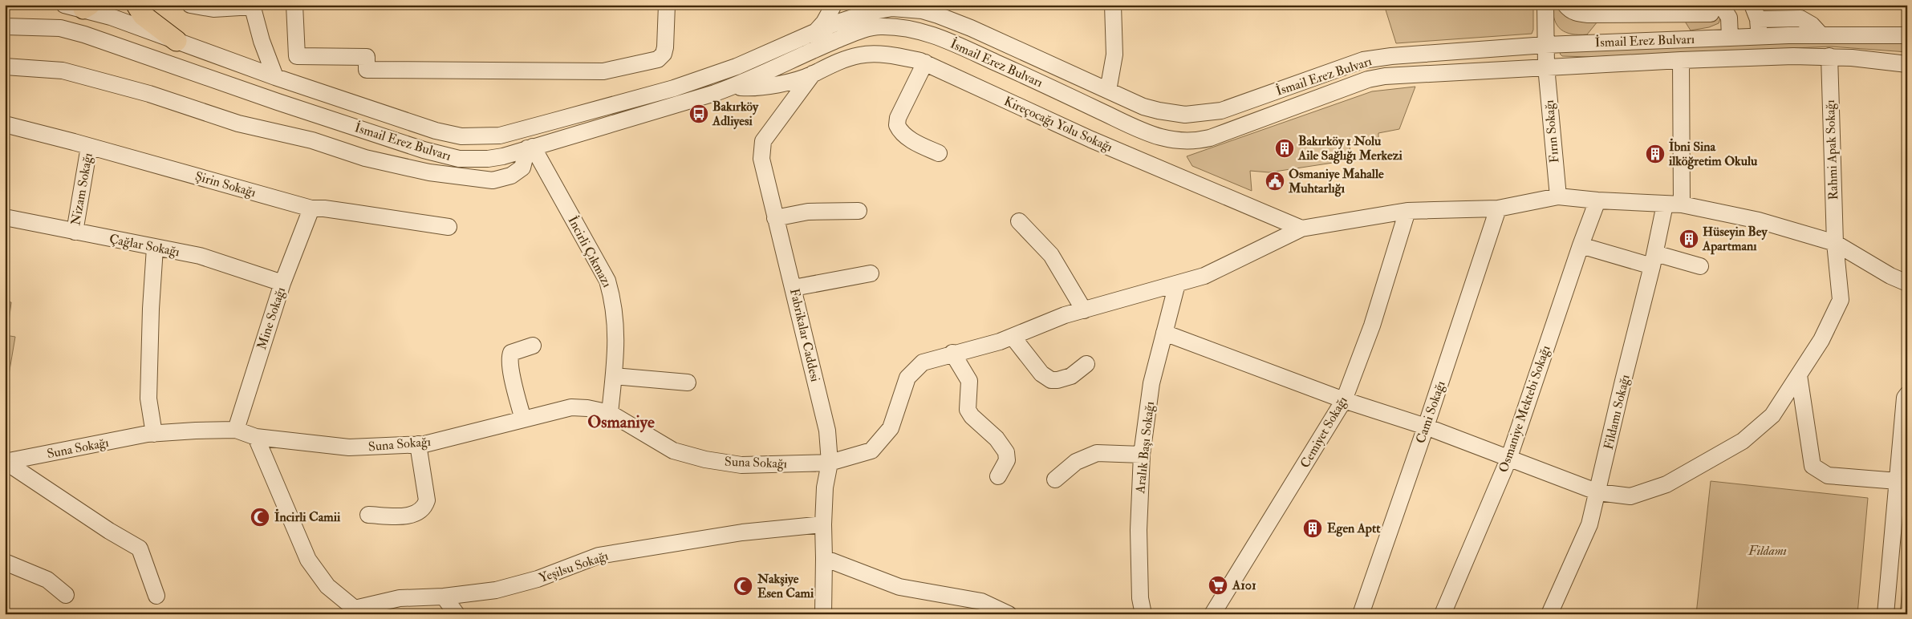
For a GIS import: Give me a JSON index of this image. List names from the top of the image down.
{
  "streets": {
    "street": [
      "İsmail Erez Bulvarı",
      "Kireçocağı Yolu Sokağı",
      "Fırın Sokağı",
      "Rahmi Apak Sokağı",
      "Şirin Sokağı",
      "Nizam Sokağı",
      "Çağlar Sokağı",
      "İncirli Çıkmazı",
      "Mine Sokağı",
      "Fabrikalar Caddesi",
      "Osmaniye Mektebi Sokağı",
      "Cami Sokağı",
      "Fildamı Sokağı",
      "Cemiyet Sokağı",
      "Suna Sokağı",
      "Aralık Başı Sokağı",
      "Yeşilsu Sokağı"
    ]
  },
  "crossings": [
    ["İsmail Erez Bulvarı", "Kireçocağı Yolu Sokağı"],
    ["İsmail Erez Bulvarı", "Fırın Sokağı"],
    ["İsmail Erez Bulvarı", "Rahmi Apak Sokağı"],
    ["İsmail Erez Bulvarı", "İncirli Çıkmazı"],
    ["Kireçocağı Yolu Sokağı", "Fabrikalar Caddesi"],
    ["Kireçocağı Yolu Sokağı", "Suna Sokağı"],
    ["Fırın Sokağı", "Suna Sokağı"],
    ["Rahmi Apak Sokağı", "Osmaniye Mektebi Sokağı"],
    ["Rahmi Apak Sokağı", "Cami Sokağı"],
    ["Rahmi Apak Sokağı", "Fildamı Sokağı"],
    ["Rahmi Apak Sokağı", "Cemiyet Sokağı"],
    ["Rahmi Apak Sokağı", "Suna Sokağı"],
    ["Rahmi Apak Sokağı", "Aralık Başı Sokağı"],
    ["Şirin Sokağı", "Nizam Sokağı"],
    ["Şirin Sokağı", "Mine Sokağı"],
    ["Nizam Sokağı", "Çağlar Sokağı"],
    ["Çağlar Sokağı", "Mine Sokağı"],
    ["İncirli Çıkmazı", "Suna Sokağı"],
    ["Mine Sokağı", "Suna Sokağı"],
    ["Fabrikalar Caddesi", "Suna Sokağı"],
    ["Fabrikalar Caddesi", "Yeşilsu Sokağı"],
    ["Osmaniye Mektebi Sokağı", "Suna Sokağı"],
    ["Cami Sokağı", "Suna Sokağı"],
    ["Fildamı Sokağı", "Suna Sokağı"],
    ["Cemiyet Sokağı", "Suna Sokağı"],
    ["Suna Sokağı", "Aralık Başı Sokağı"]
  ],
  "districts": ["Osmaniye"],
  "parks": ["Fildamı"],
  "places": {
    "bus stop": ["Bakırköy Adliyesi"],
    "building": [
      "Bakırköy 1 Nolu Aile Sağlığı Merkezi",
      "İbni Sina ilköğretim Okulu",
      "Hüseyin Bey Apartmanı",
      "Egen Aptt"
    ],
    "public building": ["Osmaniye Mahalle Muhtarlığı"],
    "mosque": ["İncirli Camii", "Nakşiye Esen Cami"],
    "supermarket": ["A101"]
  }
}
